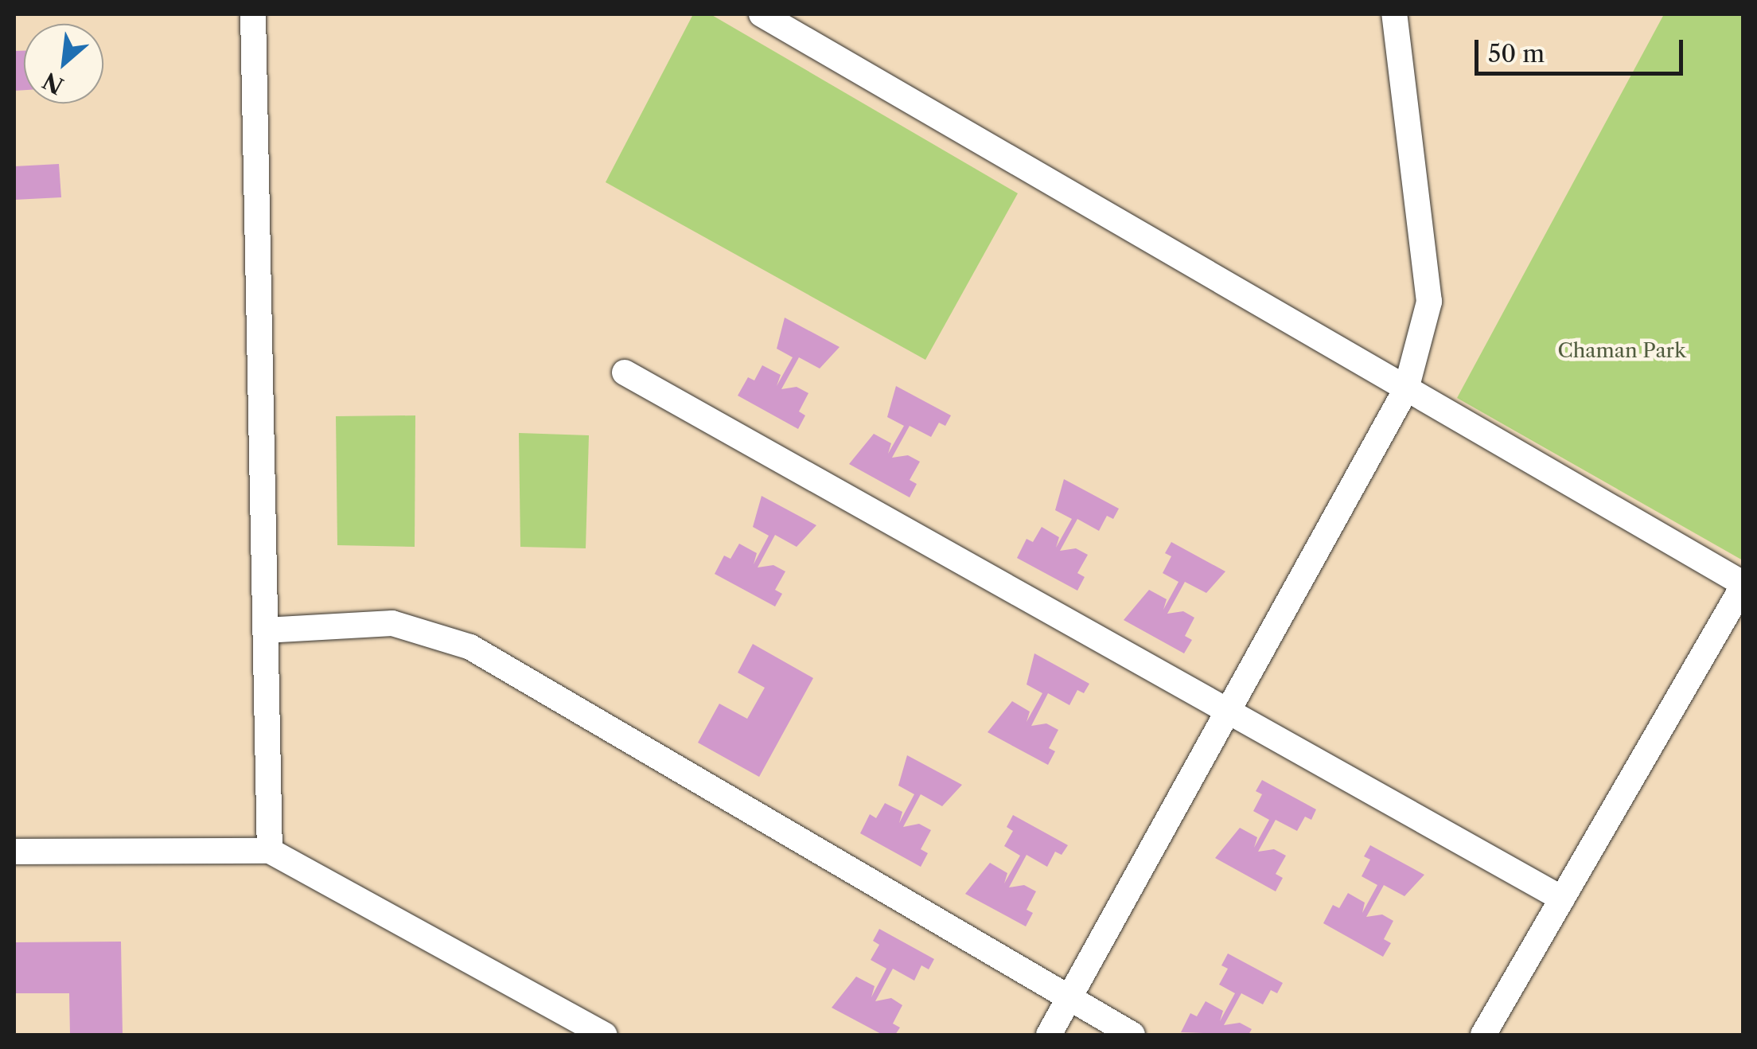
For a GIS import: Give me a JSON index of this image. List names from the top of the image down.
{
  "parks": ["Chaman Park"],
  "scale_bar": "50 m",
  "north": "bottom left"
}
